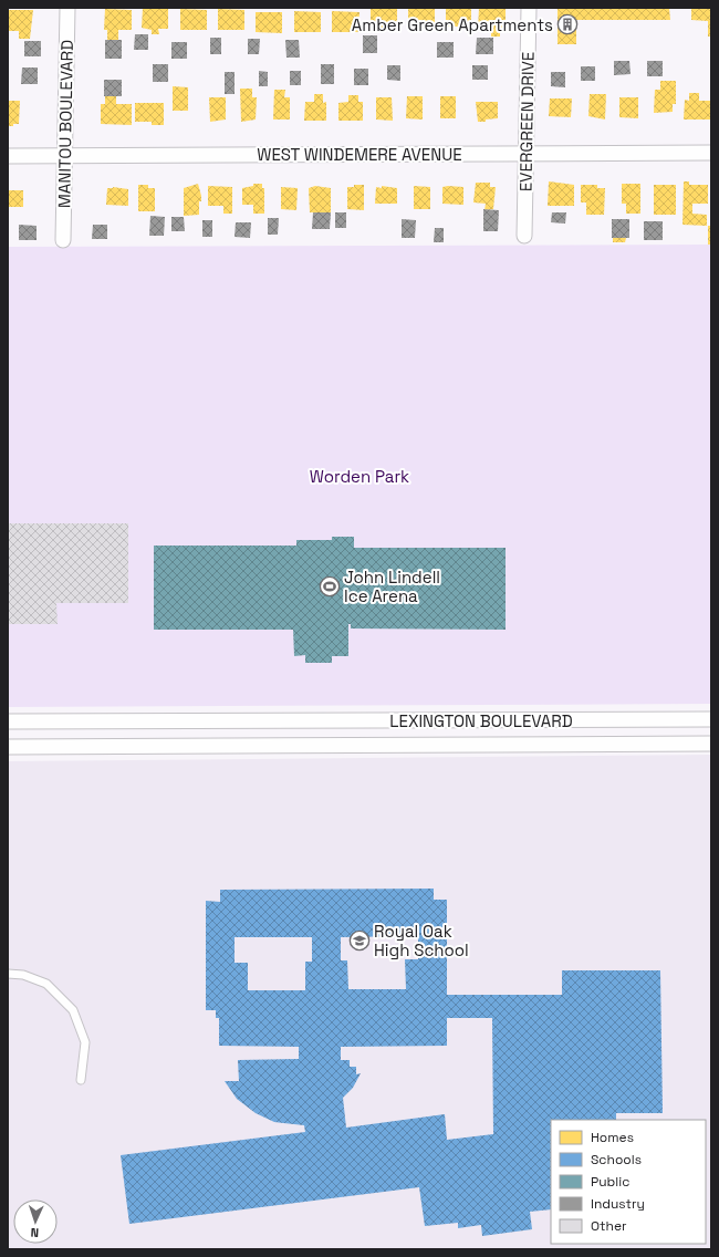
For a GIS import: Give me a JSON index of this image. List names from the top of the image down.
{
  "streets": {
    "street": [
      "EVERGREEN DRIVE",
      "MANITOU BOULEVARD",
      "WEST WINDEMERE AVENUE",
      "LEXINGTON BOULEVARD"
    ]
  },
  "crossings": [
    ["EVERGREEN DRIVE", "WEST WINDEMERE AVENUE"],
    ["MANITOU BOULEVARD", "WEST WINDEMERE AVENUE"]
  ],
  "parks": ["Worden Park"],
  "places": {
    "building": ["Amber Green Apartments"],
    "sports": ["John Lindell Ice Arena"],
    "school or university": ["Royal Oak High School"]
  },
  "legend": [
    "Homes",
    "Schools",
    "Public",
    "Industry",
    "Other"
  ],
  "north": "bottom"
}
